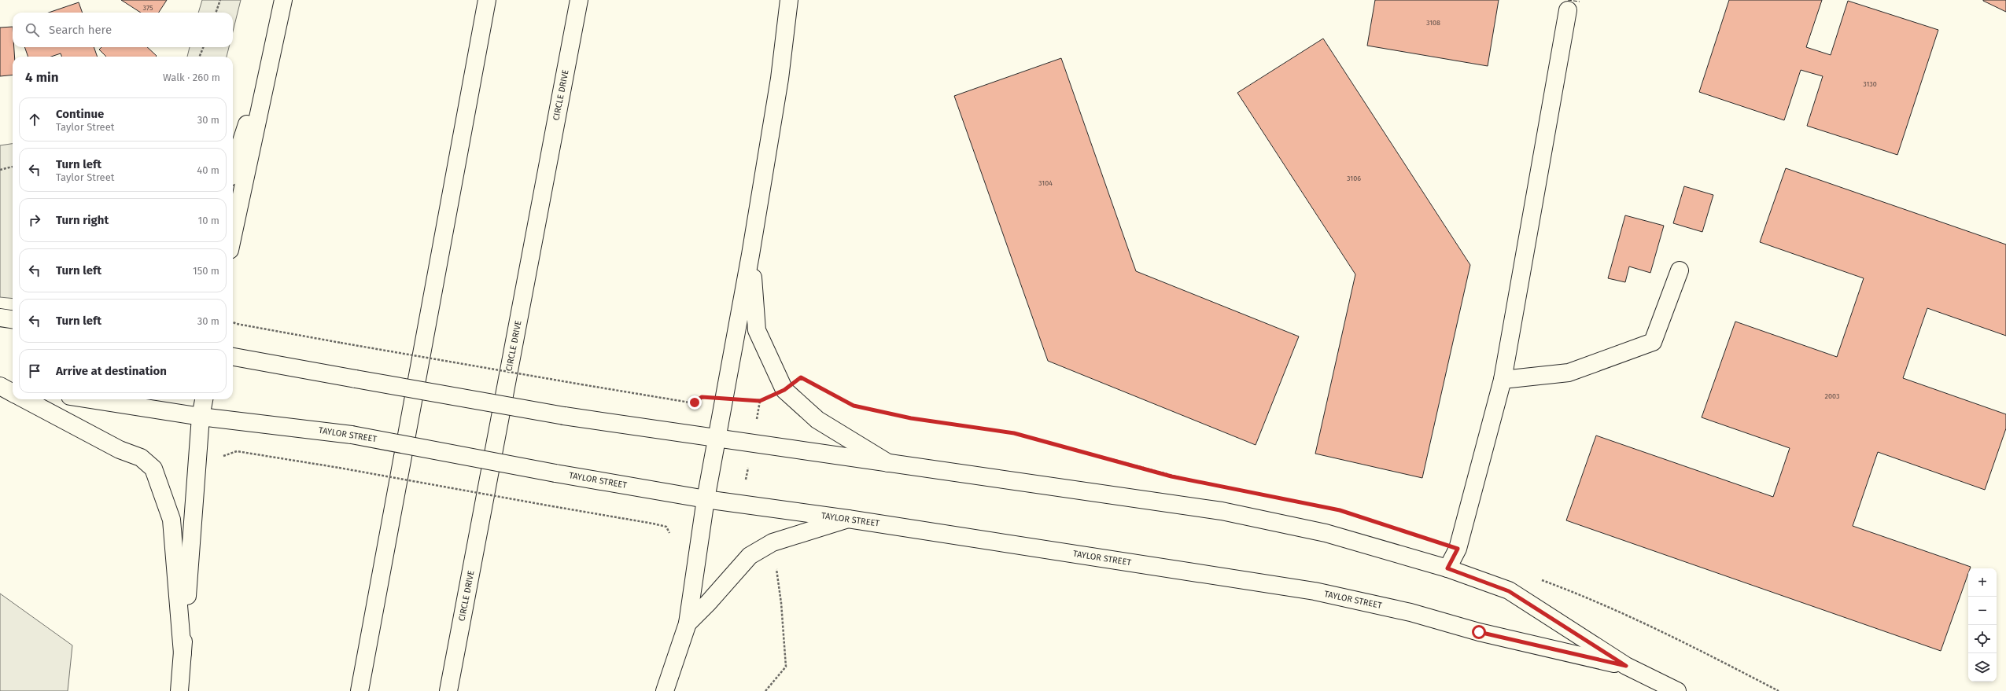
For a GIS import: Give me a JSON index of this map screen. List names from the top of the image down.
{
  "streets": {
    "main road": ["CIRCLE DRIVE", "TAYLOR STREET"]
  },
  "house_numbers": [
    "375",
    "3108",
    "3130",
    "3106",
    "3104",
    "2003"
  ],
  "page": {
    "search": "Search here",
    "heading": ["4 min", "Walk · 260 m"],
    "list": [
      ["Continue", "Taylor Street", "30 m"],
      ["Turn left", "Taylor Street", "40 m"],
      ["Turn right", "10 m"],
      ["Turn left", "150 m"],
      ["Turn left", "30 m"],
      "Arrive at destination"
    ],
    "map_buttons": ["+", "−"]
  }
}
